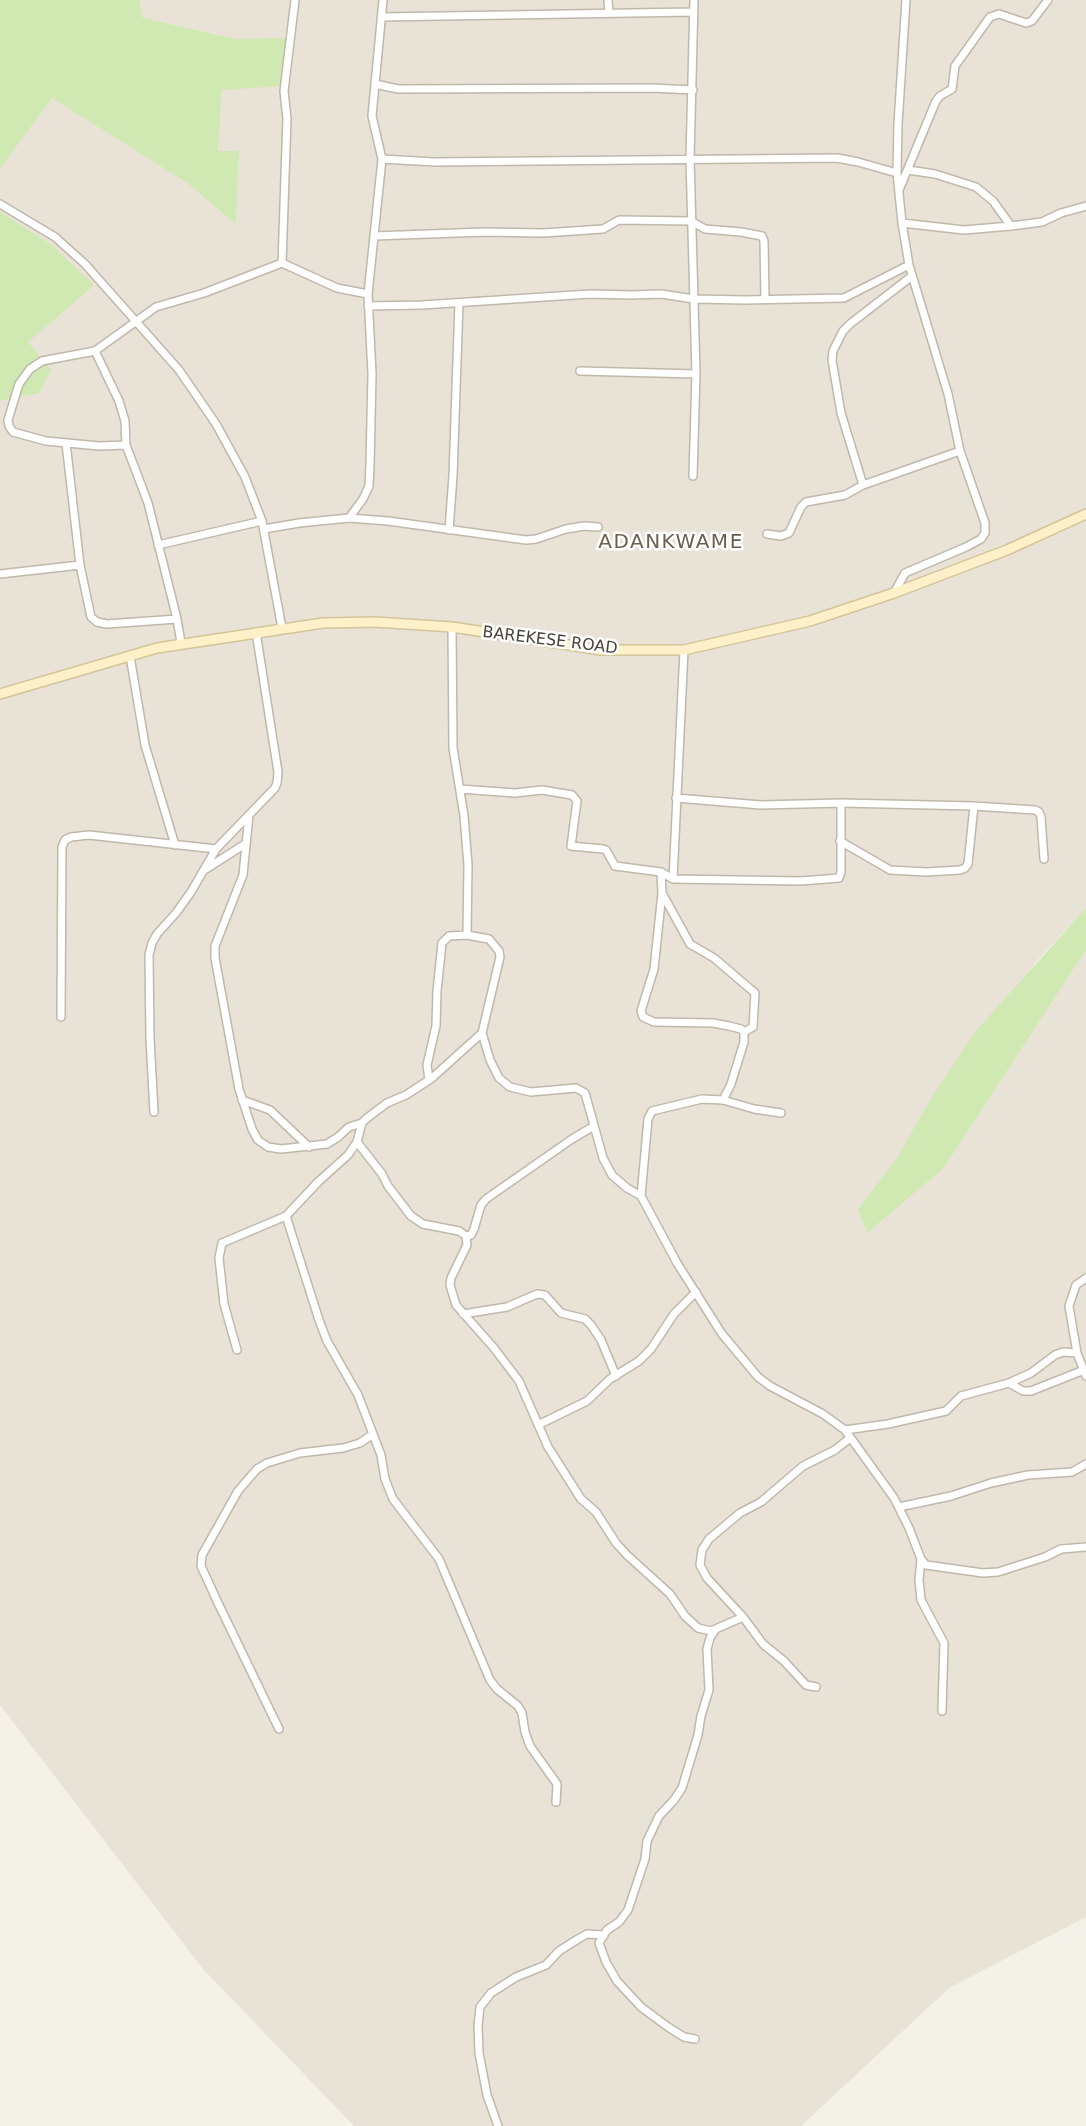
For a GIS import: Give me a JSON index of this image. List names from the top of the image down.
{
  "streets": {
    "main road": ["BAREKESE ROAD"]
  },
  "districts": ["ADANKWAME"]
}
